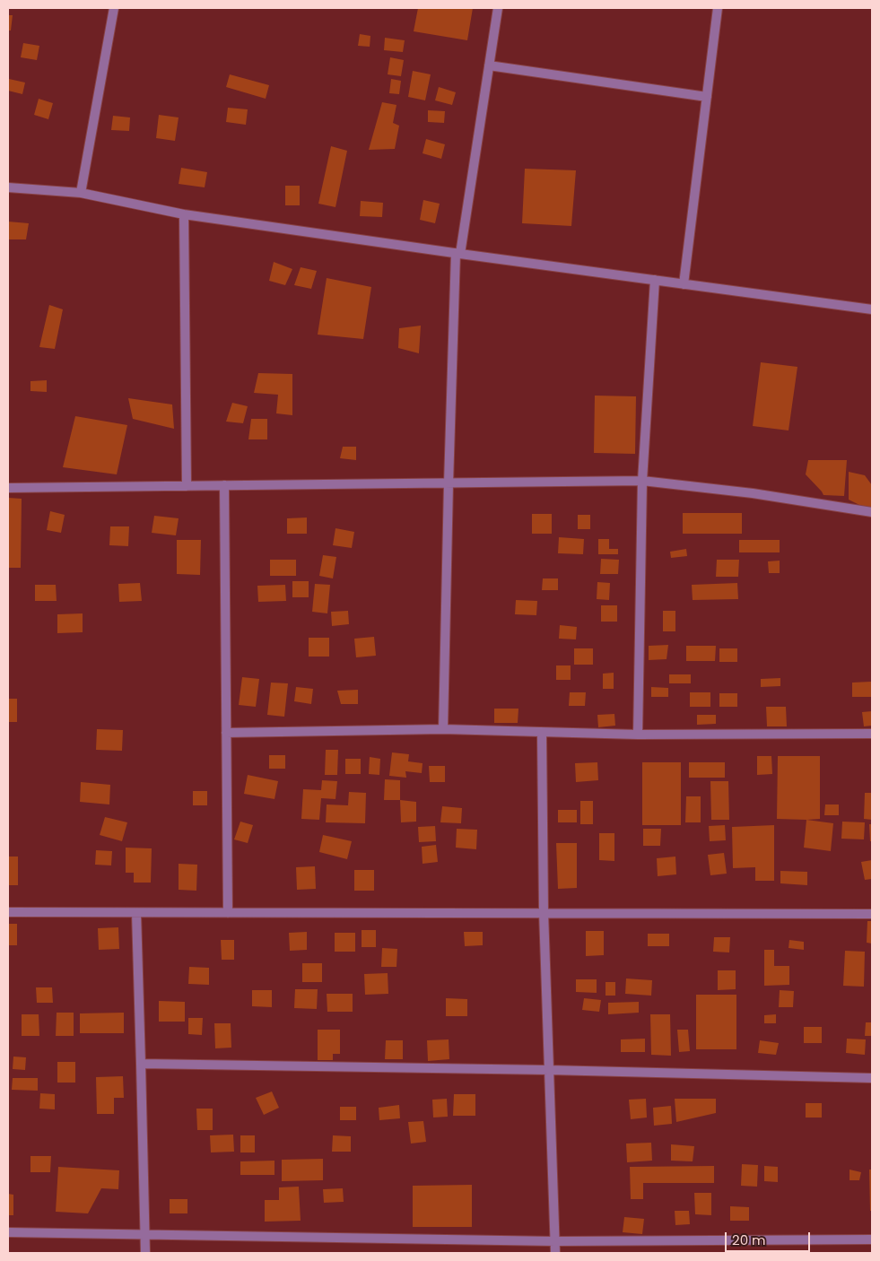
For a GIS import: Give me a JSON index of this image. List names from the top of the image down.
{
  "scale_bar": "20 m"
}
